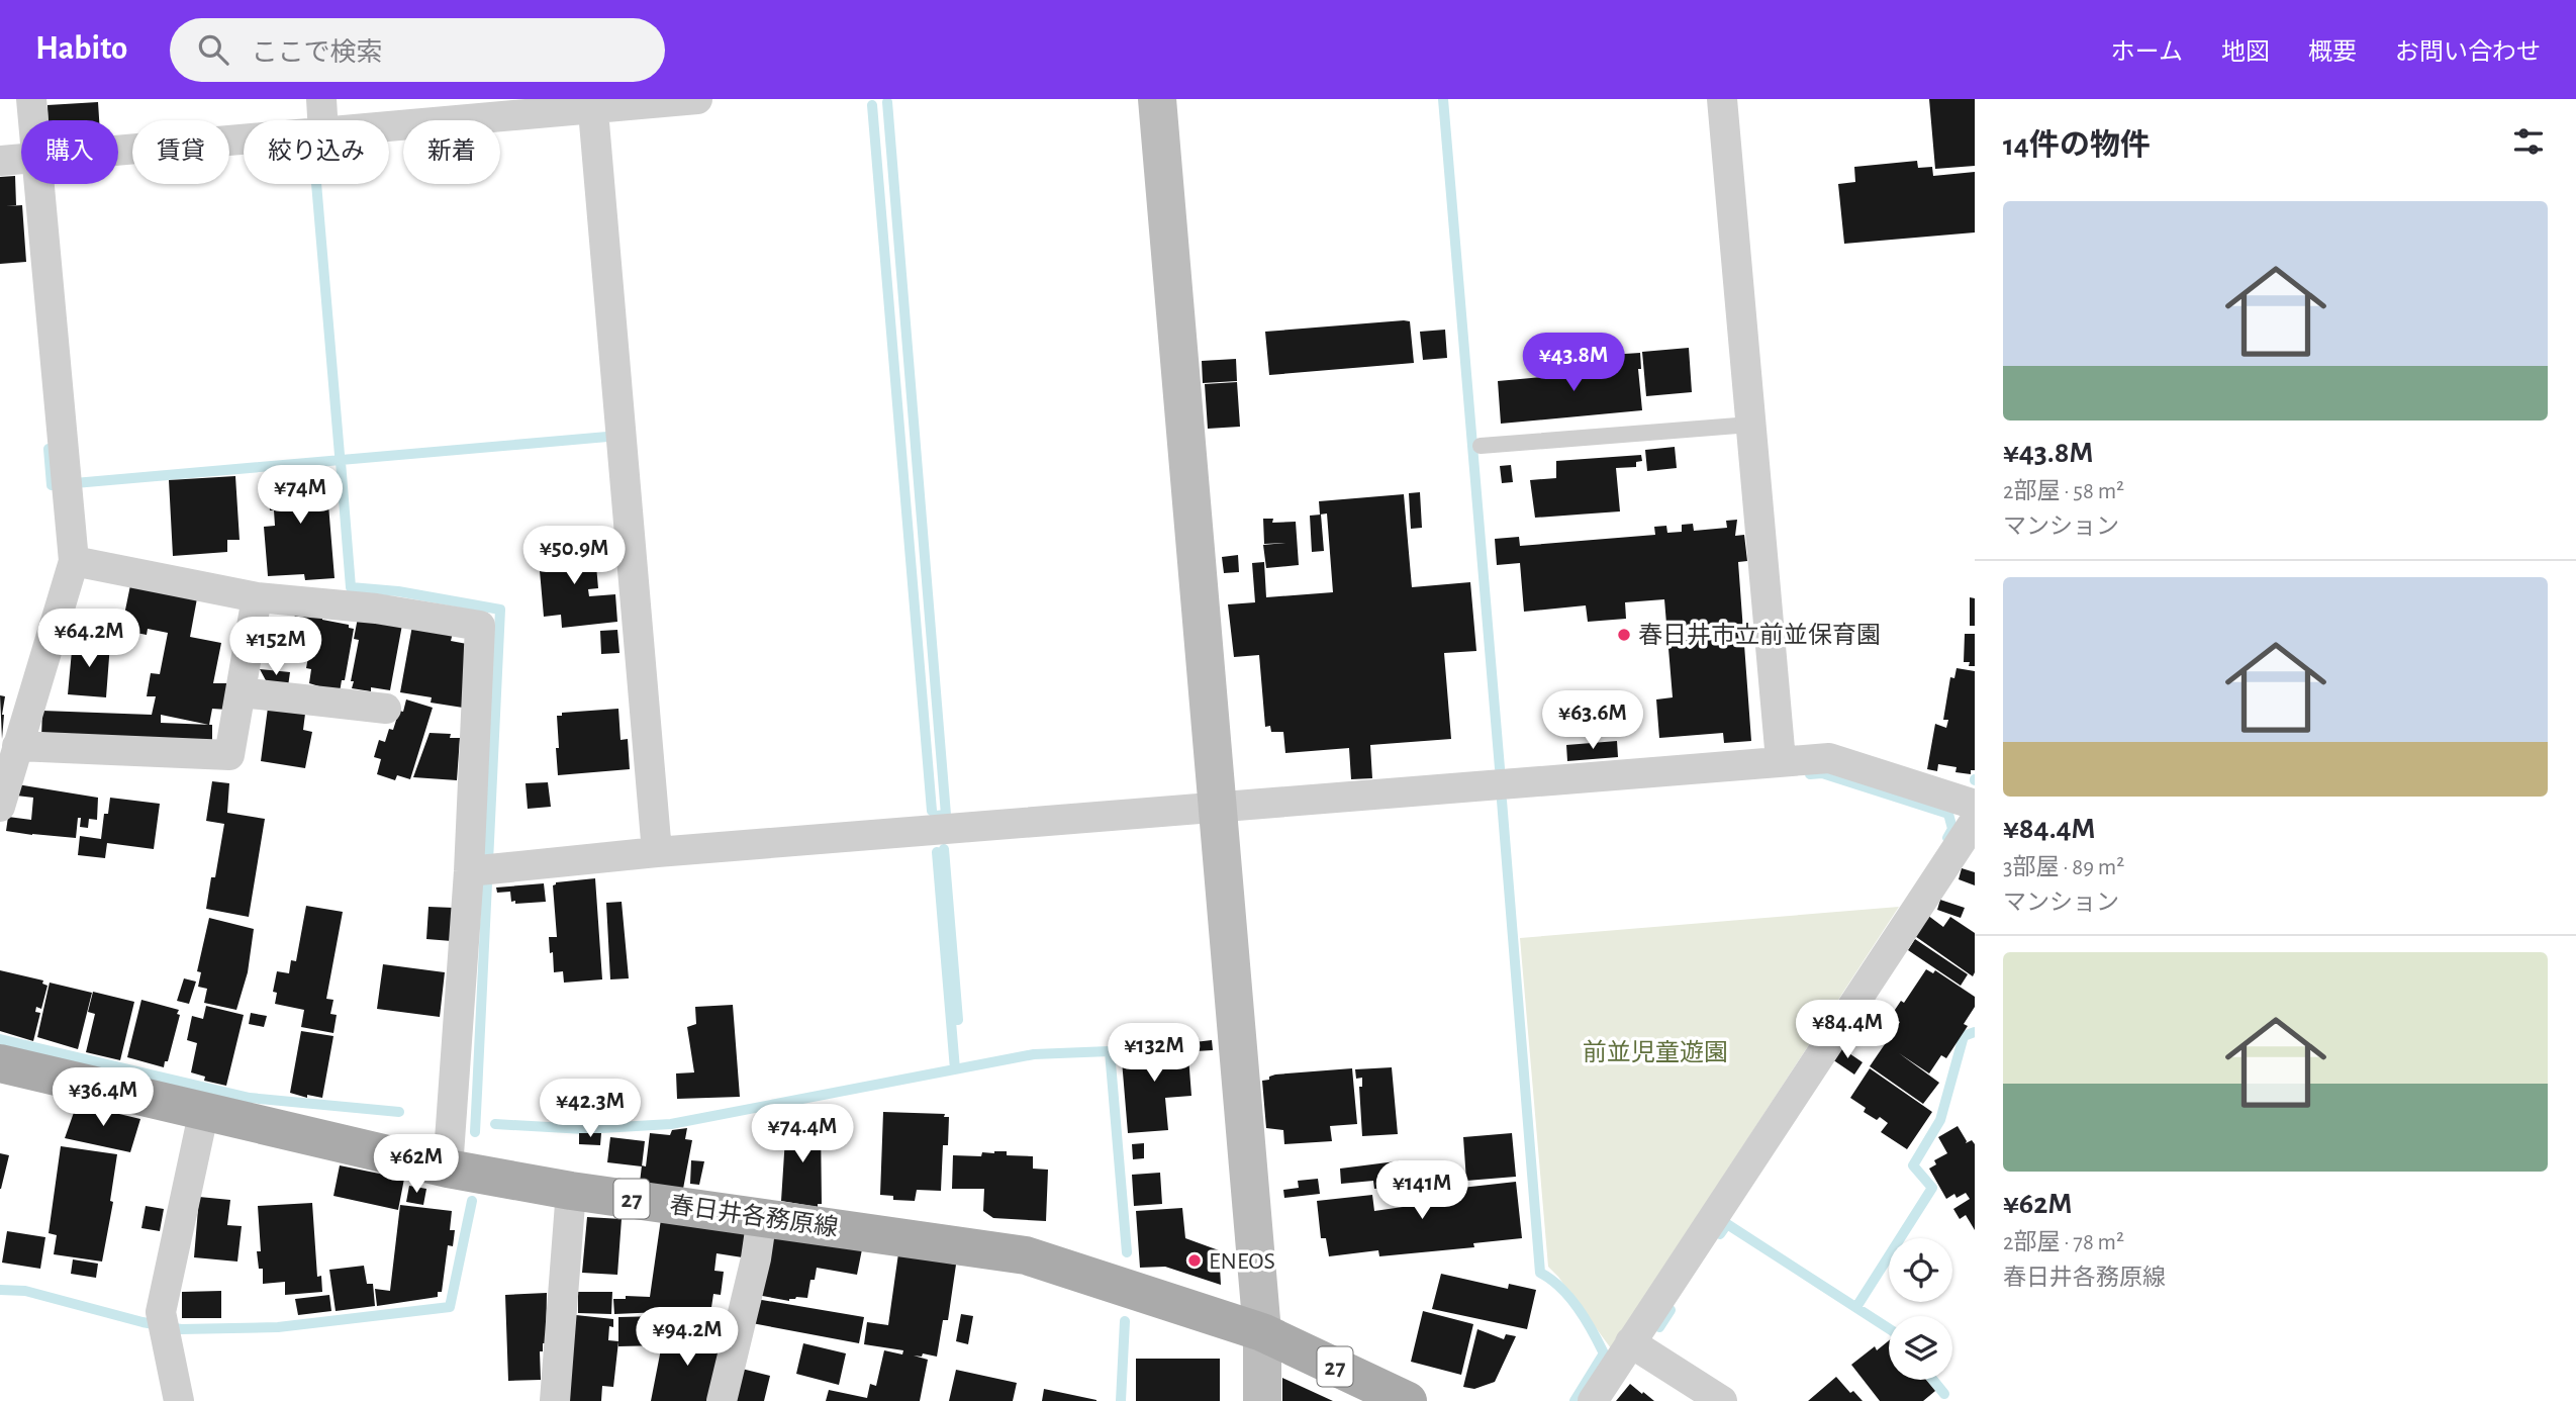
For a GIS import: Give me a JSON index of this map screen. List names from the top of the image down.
{
  "streets": {
    "main road": ["27", "春日井各務原線"]
  },
  "parks": ["前並児童遊園"],
  "places": ["春日井市立前並保育園", "ENEOS"],
  "page": {
    "header": "Habito",
    "search": "ここで検索",
    "nav": [
      "ホーム",
      "地図",
      "概要",
      "お問い合わせ"
    ],
    "heading": "14件の物件",
    "chip": [
      "購入",
      "賃貸",
      "絞り込み",
      "新着"
    ],
    "list": [
      {
        "name": "¥43.8M",
        "note": "2部屋 · 58 m² · マンション"
      },
      {
        "name": "¥84.4M",
        "note": "3部屋 · 89 m² · マンション"
      },
      {
        "name": "¥62M",
        "note": "2部屋 · 78 m² · 春日井各務原線"
      }
    ],
    "price": [
      "¥43.8M",
      "¥74M",
      "¥50.9M",
      "¥64.2M",
      "¥152M",
      "¥63.6M",
      "¥84.4M",
      "¥132M",
      "¥36.4M",
      "¥42.3M",
      "¥74.4M",
      "¥62M",
      "¥141M",
      "¥94.2M"
    ]
  }
}
